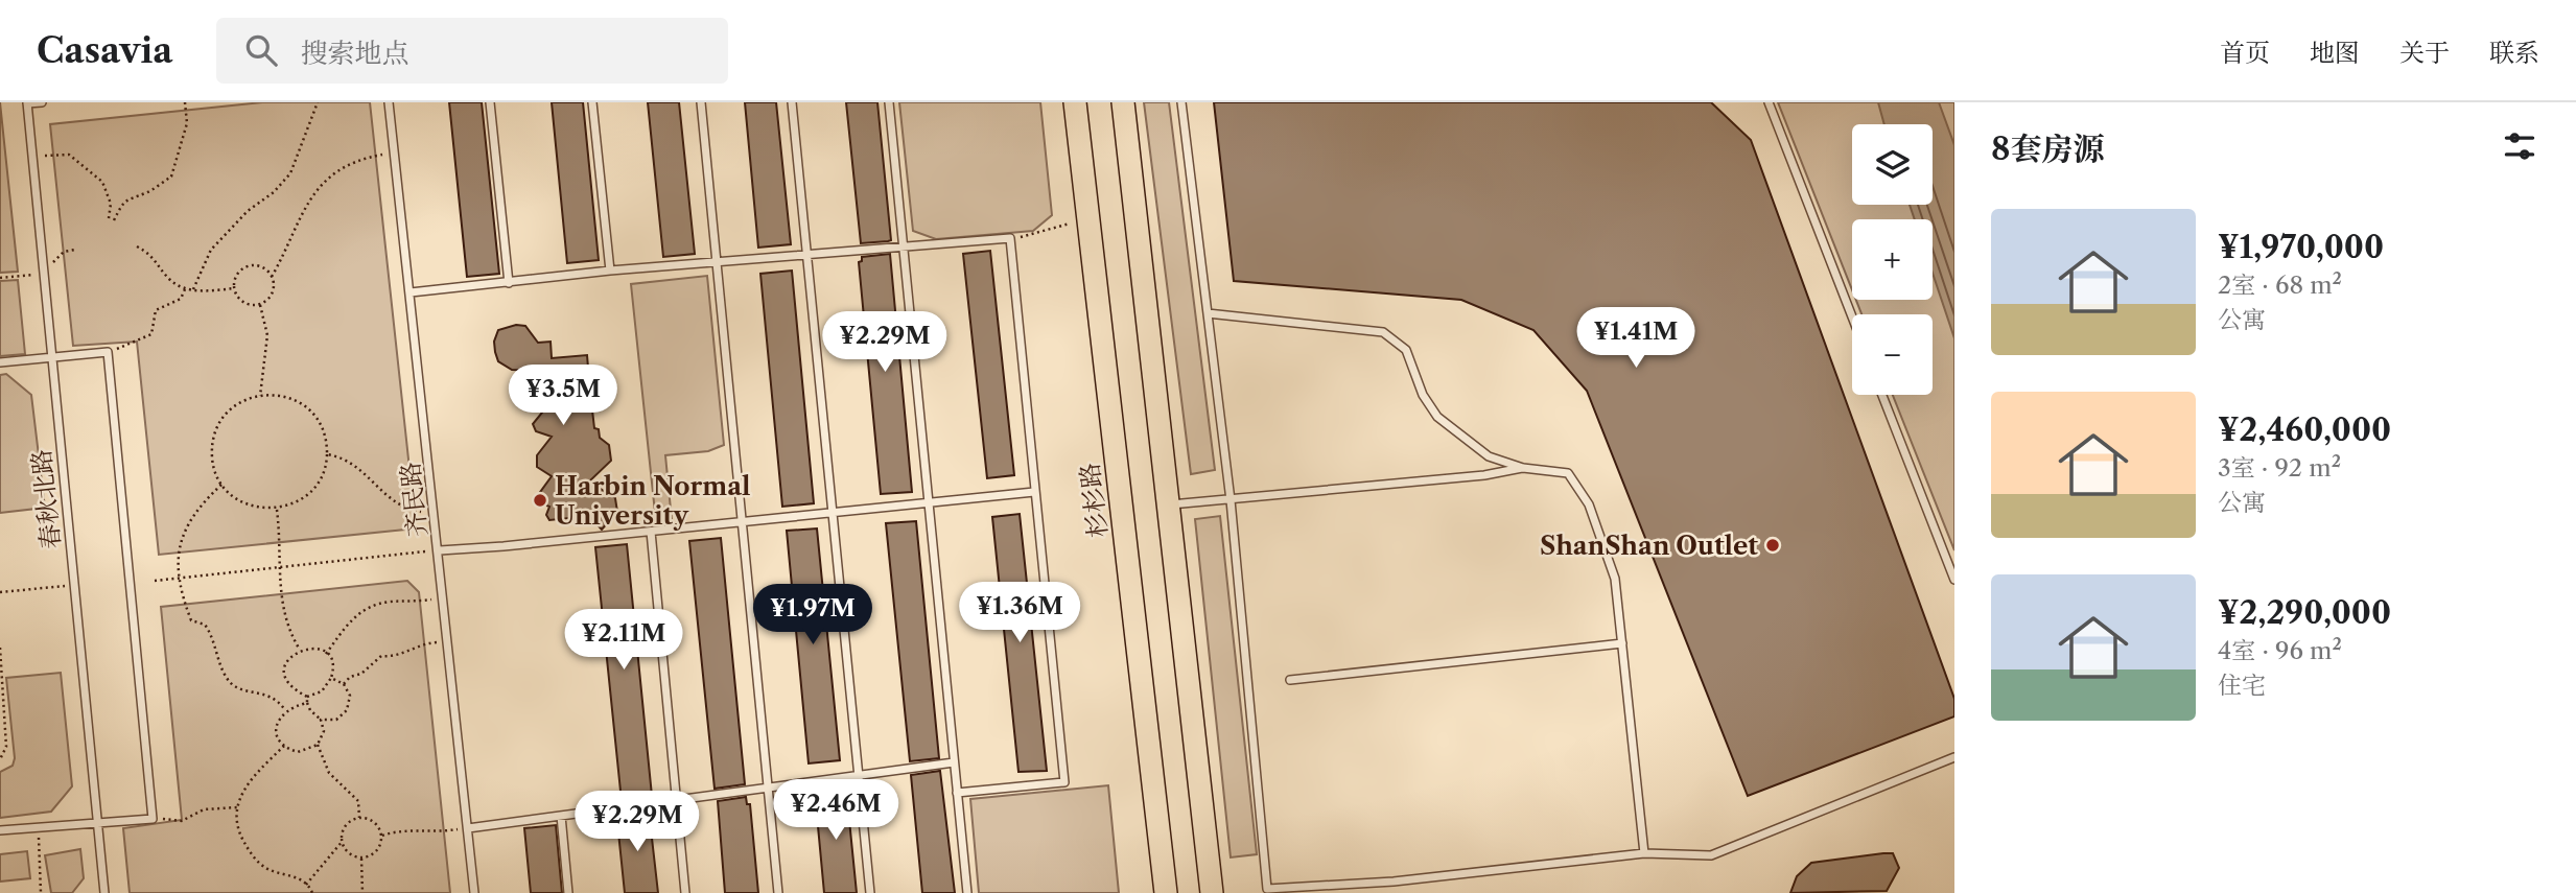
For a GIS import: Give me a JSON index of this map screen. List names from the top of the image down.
{
  "streets": {
    "main road": ["杉杉路"],
    "lane": ["春秋北路", "齐民路"]
  },
  "places": ["Harbin Normal University", "ShanShan Outlet"],
  "page": {
    "header": "Casavia",
    "search": "搜索地点",
    "nav": [
      "首页",
      "地图",
      "关于",
      "联系"
    ],
    "heading": "8套房源",
    "map_buttons": ["+", "−"],
    "list": [
      {
        "name": "¥1,970,000",
        "note": "2室 · 68 m² · 公寓"
      },
      {
        "name": "¥2,460,000",
        "note": "3室 · 92 m² · 公寓"
      },
      {
        "name": "¥2,290,000",
        "note": "4室 · 96 m² · 住宅"
      }
    ],
    "price": [
      "¥1.41M",
      "¥2.29M",
      "¥3.5M",
      "¥1.36M",
      "¥1.97M",
      "¥2.11M",
      "¥2.46M",
      "¥2.29M"
    ]
  }
}
